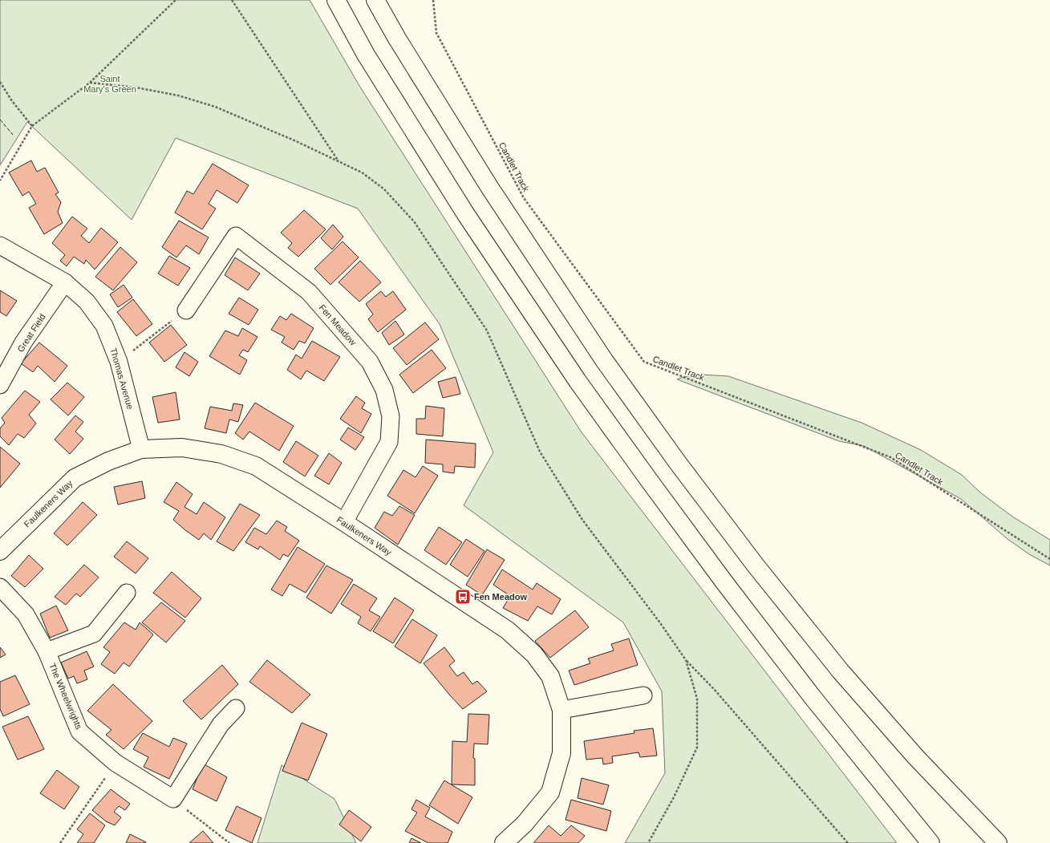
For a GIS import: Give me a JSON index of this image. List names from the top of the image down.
{
  "streets": {
    "main road": ["Faulkeners Way"],
    "street": [
      "Fen Meadow",
      "Great Field",
      "Thomas Avenue",
      "The Wheelwrights"
    ],
    "path": ["Candlet Track"]
  },
  "crossings": [
    ["Fen Meadow", "Faulkeners Way"],
    ["Great Field", "Thomas Avenue"],
    ["Thomas Avenue", "Faulkeners Way"]
  ],
  "parks": ["Saint Mary's Green"],
  "places": {
    "bus stop": ["Fen Meadow"]
  }
}
